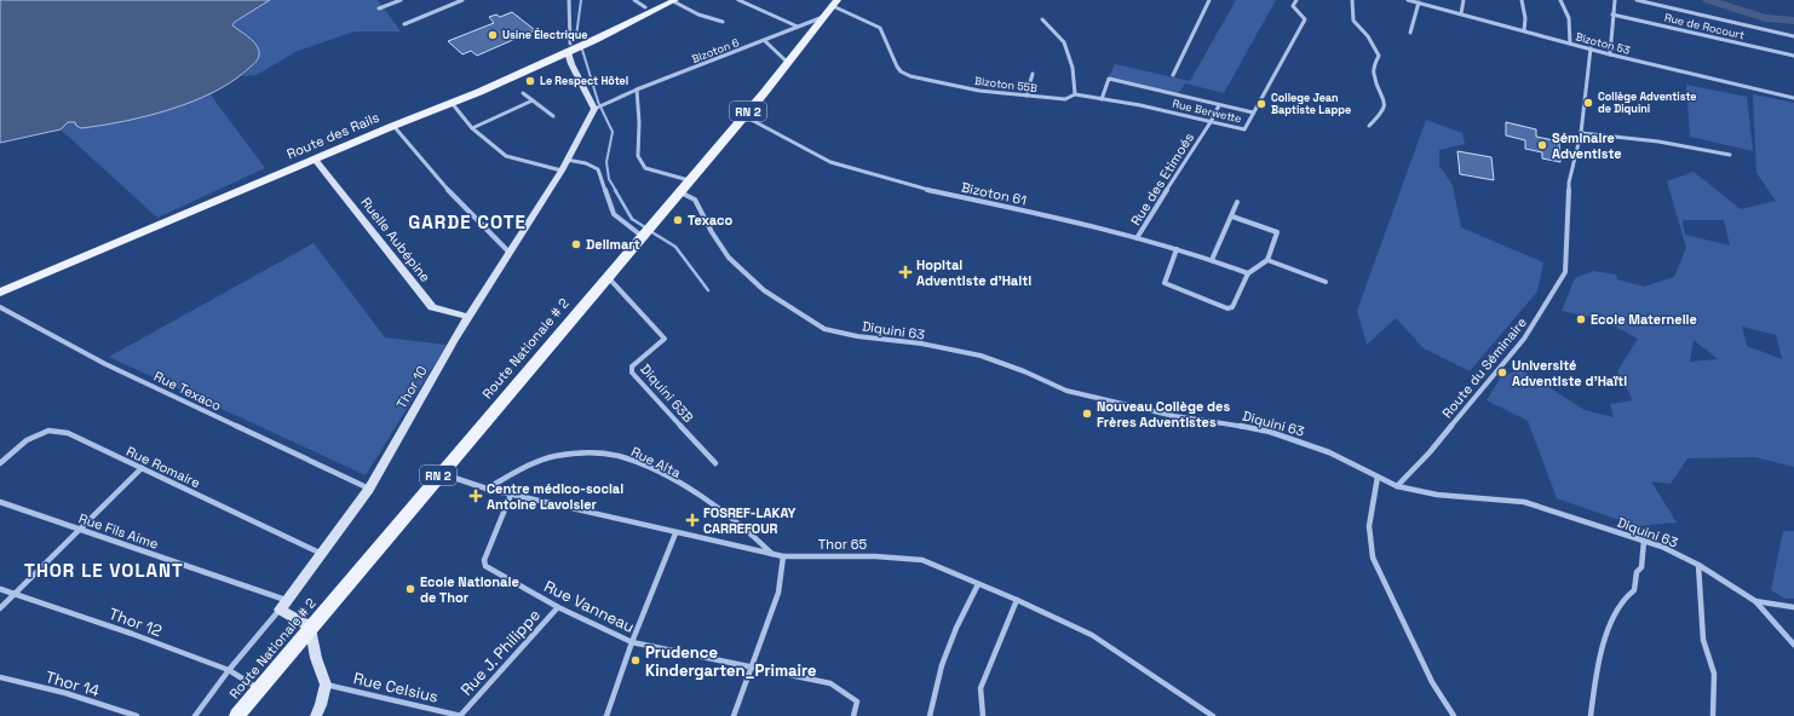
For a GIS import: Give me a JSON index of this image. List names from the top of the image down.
{
  "streets": {
    "main road": ["RN 2", "Route des Rails", "Route Nationale # 2"],
    "street": [
      "Rue de Rocourt",
      "Bizoton 53",
      "Bizoton 6",
      "Bizoton 55B",
      "Rue Berwette",
      "Rue des Etimoés",
      "Bizoton 61",
      "Ruelle Aubépine",
      "Diquini 63",
      "Route du Séminaire",
      "Thor 10",
      "Rue Texaco",
      "Diquini 63B",
      "Rue Alta",
      "Rue Romaire",
      "Rue Fils Aime",
      "Thor 65",
      "Rue Vanneau",
      "Thor 12",
      "Rue J. Philippe",
      "Thor 14",
      "Rue Celsius"
    ]
  },
  "crossings": [
    ["Bizoton 53", "Route du Séminaire"],
    ["Bizoton 6", "Route Nationale # 2"],
    ["Bizoton 6", "Thor 10"],
    ["Bizoton 55B", "Rue Berwette"],
    ["Bizoton 55B", "Route Nationale # 2"],
    ["Rue Berwette", "Rue des Etimoés"],
    ["Route des Rails", "Ruelle Aubépine"],
    ["Rue des Etimoés", "Bizoton 61"],
    ["Bizoton 61", "Route Nationale # 2"],
    ["Ruelle Aubépine", "Thor 10"],
    ["Diquini 63", "Route Nationale # 2"],
    ["Diquini 63", "Route du Séminaire"],
    ["Route Nationale # 2", "Diquini 63B"],
    ["Route Nationale # 2", "Thor 65"],
    ["Route Nationale # 2", "Thor 12"],
    ["Thor 10", "Rue Texaco"],
    ["Thor 10", "Rue Romaire"],
    ["Thor 10", "Rue Fils Aime"],
    ["Thor 10", "Thor 12"],
    ["Rue Alta", "Thor 65"],
    ["Thor 65", "Rue Vanneau"],
    ["Rue Vanneau", "Rue J. Philippe"],
    ["Rue J. Philippe", "Rue Celsius"]
  ],
  "districts": ["GARDE COTE", "THOR LE VOLANT"],
  "places": {
    "other": [
      "Usine Électrique",
      "Le Respect Hôtel",
      "Collège Adventiste de Diquini",
      "College Jean Baptiste Lappe",
      "Séminaire Adventiste",
      "Texaco",
      "Delimart",
      "Ecole Maternelle",
      "Université Adventiste d’Haïti",
      "Nouveau Collège des Frères Adventistes",
      "Ecole Nationale de Thor",
      "Prudence Kindergarten_Primaire"
    ],
    "health": ["Hopital Adventiste d’Haiti", "Centre médico-social Antoine Lavoisier", "FOSREF-LAKAY CARREFOUR"]
  }
}
